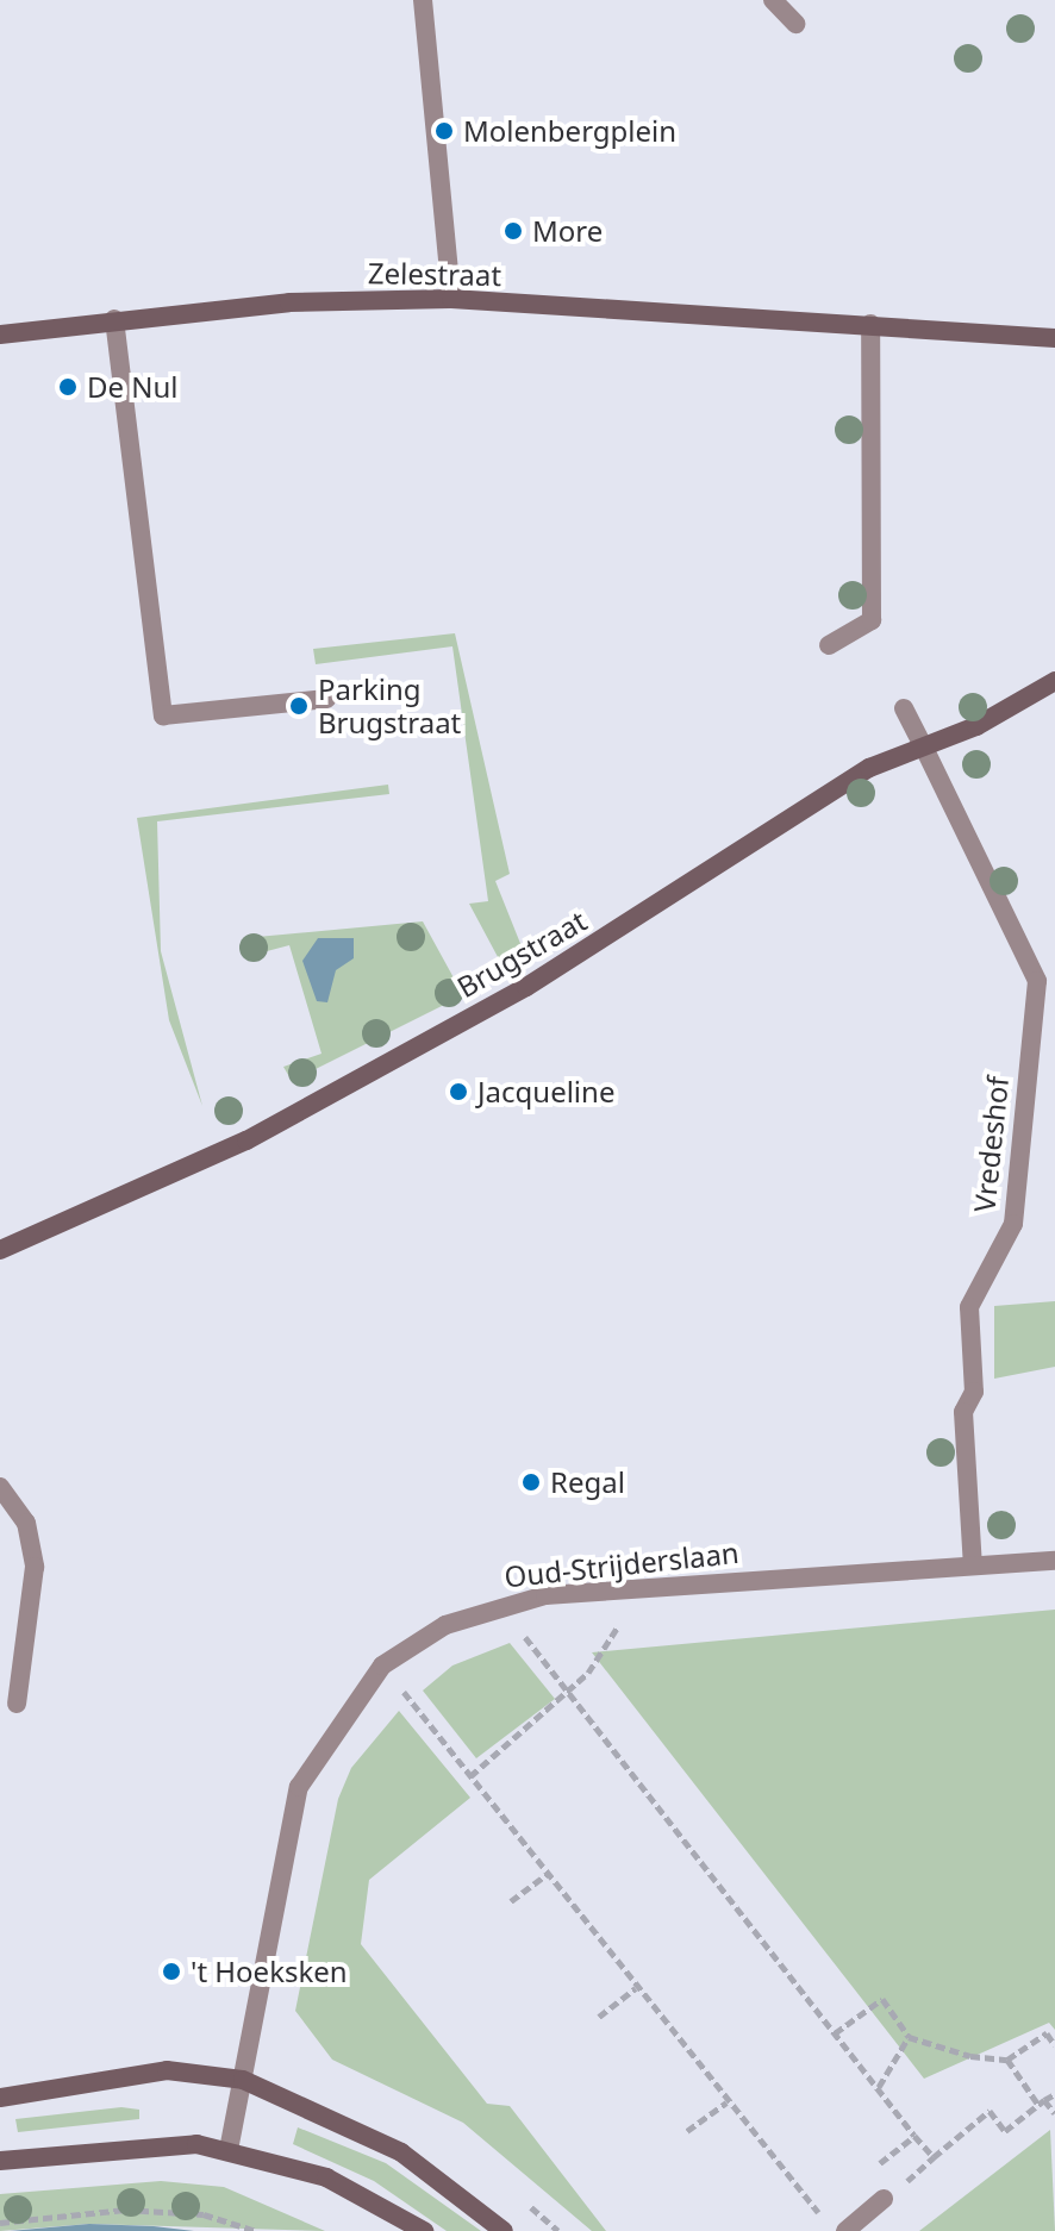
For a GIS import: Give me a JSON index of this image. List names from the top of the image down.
{
  "streets": {
    "street": [
      "Zelestraat",
      "Brugstraat",
      "Vredeshof",
      "Oud-Strijderslaan"
    ]
  },
  "crossings": [
    ["Brugstraat", "Vredeshof"],
    ["Vredeshof", "Oud-Strijderslaan"]
  ],
  "places": [
    "Molenbergplein",
    "More",
    "De Nul",
    "Parking Brugstraat",
    "Jacqueline",
    "Regal",
    "'t Hoeksken"
  ]
}
